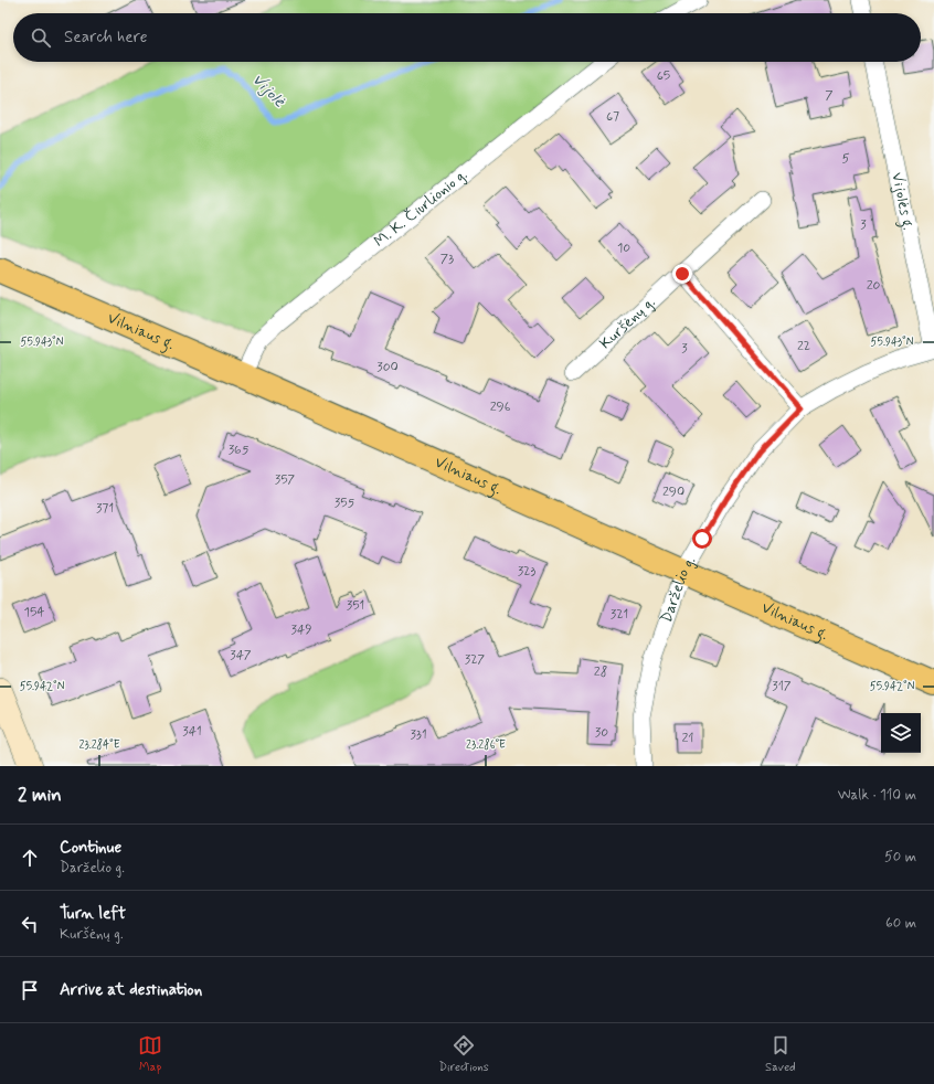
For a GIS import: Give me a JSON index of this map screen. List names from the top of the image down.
{
  "streets": {
    "highway": ["Vilniaus g."],
    "street": [
      "Vijolės g.",
      "M. K. Čiurlionio g.",
      "Kuršėnų g.",
      "Darželio g."
    ]
  },
  "crossings": [
    ["Vijolės g.", "Darželio g."],
    ["M. K. Čiurlionio g.", "Vilniaus g."],
    ["Vilniaus g.", "Darželio g."]
  ],
  "water": ["Vijolė"],
  "house_numbers": [
    "65",
    "7",
    "67",
    "5",
    "3",
    "10",
    "73",
    "20",
    "22",
    "3",
    "300",
    "296",
    "365",
    "357",
    "290",
    "355",
    "371",
    "323",
    "351",
    "154",
    "321",
    "349",
    "347",
    "327",
    "28",
    "317",
    "341",
    "30",
    "331",
    "21"
  ],
  "page": {
    "search": "Search here",
    "heading": ["2 min", "Walk · 110 m"],
    "list": [
      ["Continue", "Darželio g.", "50 m"],
      ["Turn left", "Kuršėnų g.", "60 m"],
      "Arrive at destination"
    ],
    "nav": ["Map", "Directions", "Saved"]
  },
  "coordinates": [
    "55.943°N",
    "55.942°N",
    "23.284°E",
    "23.286°E"
  ]
}
